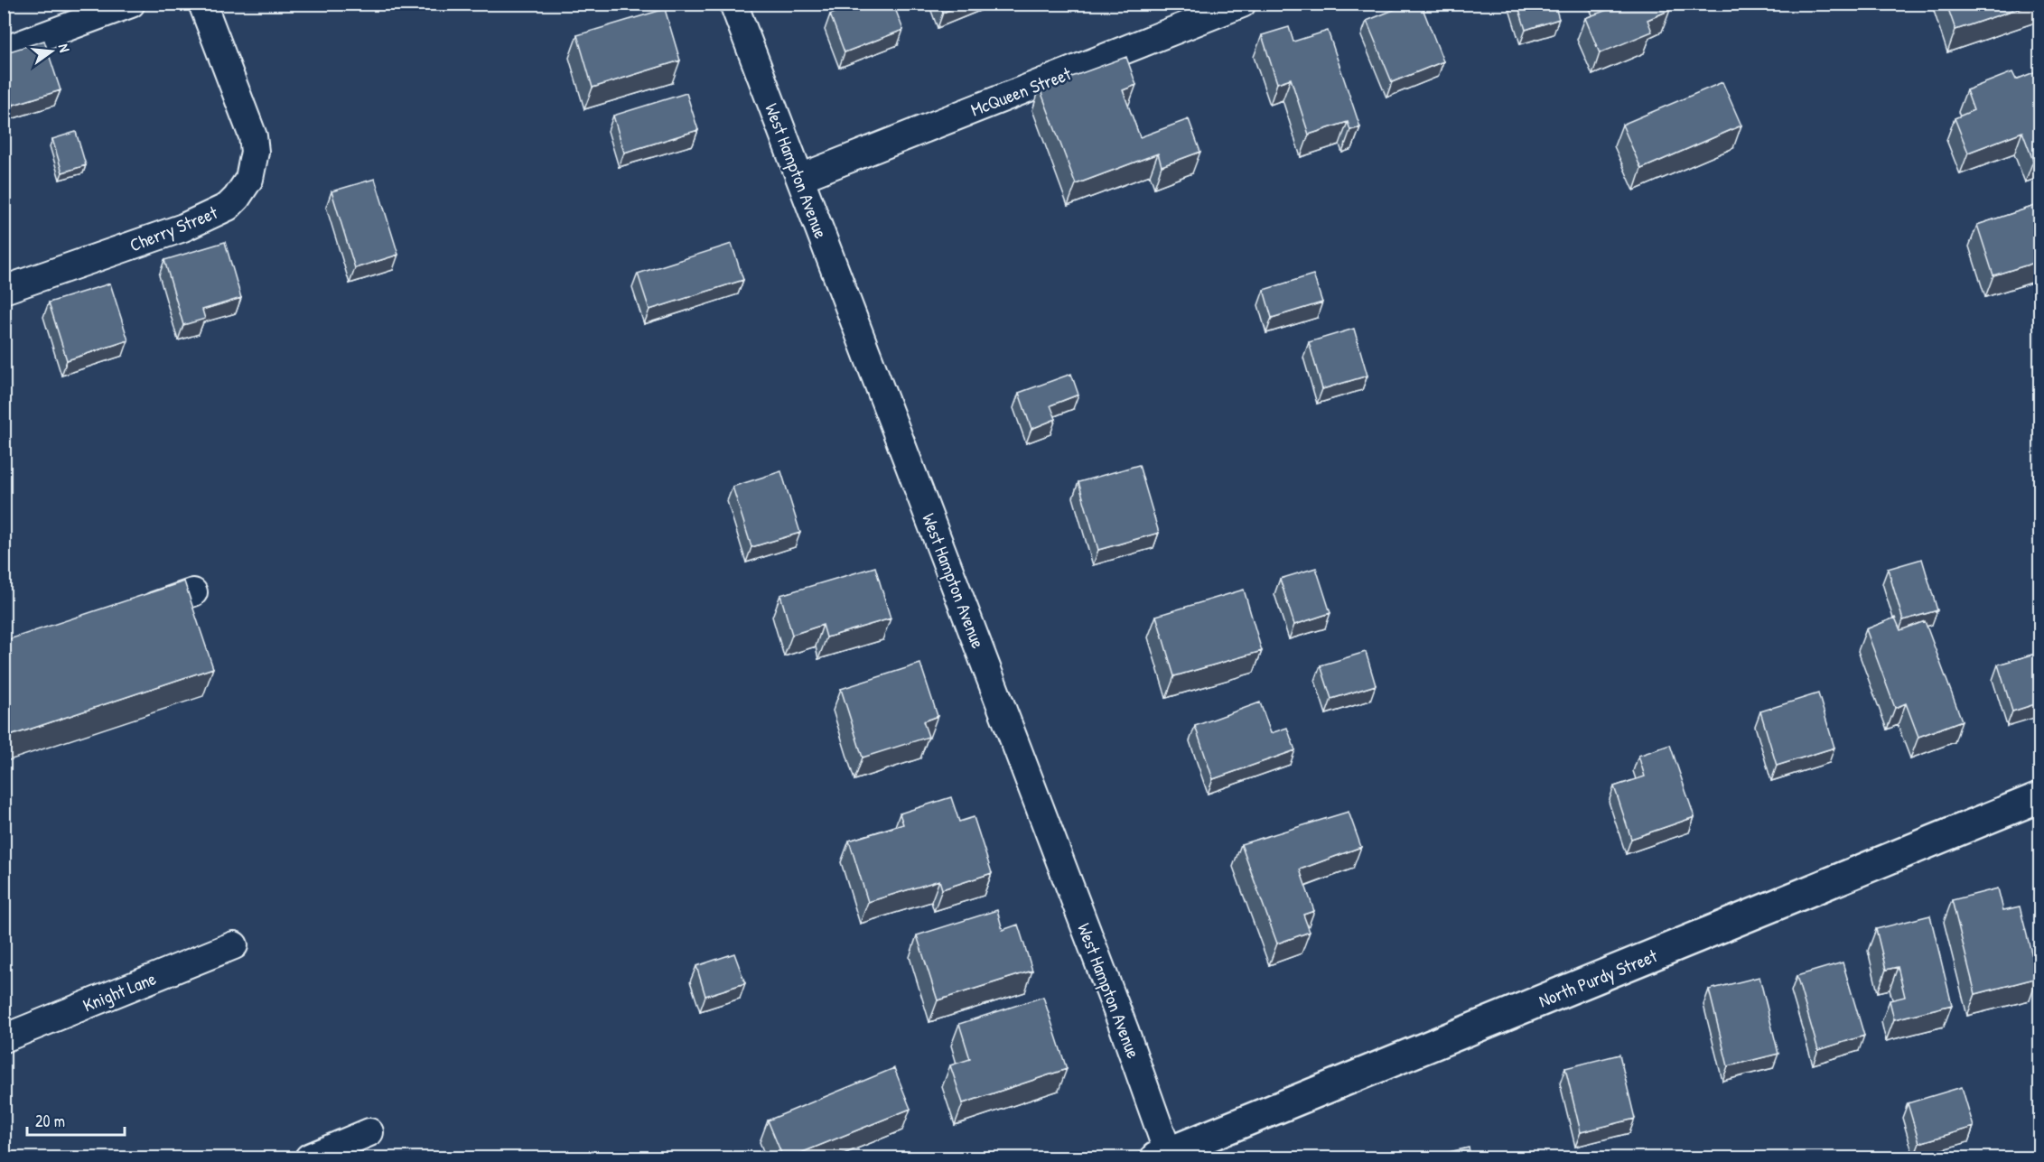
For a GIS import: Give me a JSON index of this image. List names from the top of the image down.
{
  "streets": {
    "street": [
      "McQueen Street",
      "West Hampton Avenue",
      "Cherry Street",
      "North Purdy Street",
      "Knight Lane"
    ]
  },
  "crossings": [
    ["McQueen Street", "West Hampton Avenue"],
    ["West Hampton Avenue", "North Purdy Street"]
  ],
  "scale_bar": "20 m",
  "north": "right"
}
